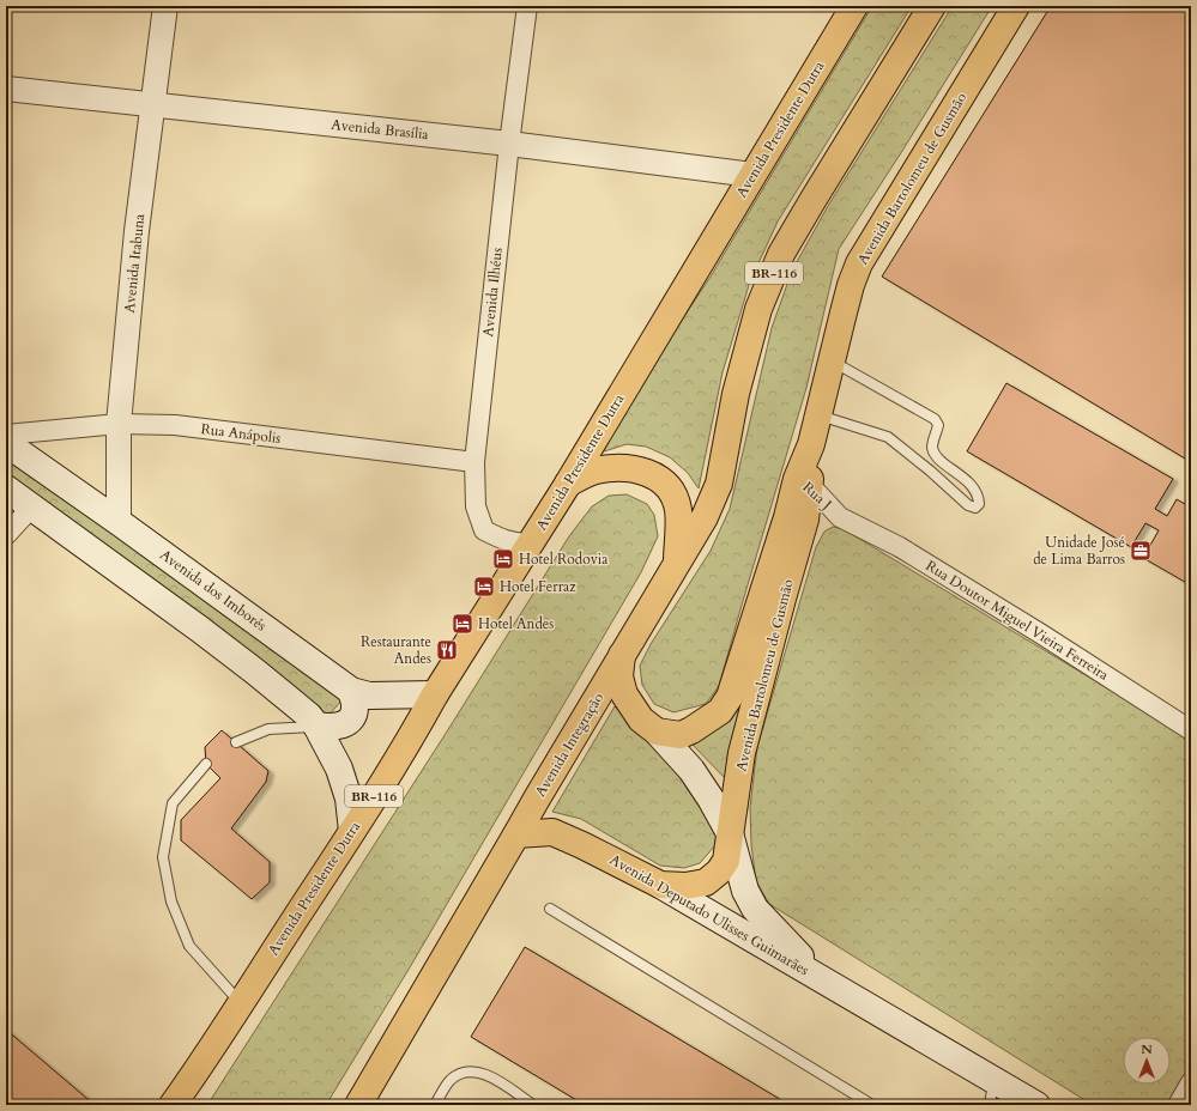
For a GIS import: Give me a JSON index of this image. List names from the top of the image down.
{
  "streets": {
    "main road": [
      "Avenida Presidente Dutra",
      "Avenida Bartolomeu de Gusmão",
      "BR-116",
      "Avenida dos Imborés",
      "Avenida Integração",
      "Avenida Deputado Ulisses Guimarães"
    ],
    "street": [
      "Avenida Brasília",
      "Avenida Itabuna",
      "Avenida Ilhéus",
      "Rua Anápolis",
      "Rua J",
      "Rua Doutor Miguel Vieira Ferreira"
    ]
  },
  "crossings": [
    ["Avenida Brasília", "Avenida Presidente Dutra"],
    ["Avenida Brasília", "Avenida Itabuna"],
    ["Avenida Brasília", "Avenida Ilhéus"],
    ["Avenida Presidente Dutra", "Avenida Ilhéus"],
    ["Avenida Presidente Dutra", "Avenida dos Imborés"],
    ["Avenida Bartolomeu de Gusmão", "Rua J"],
    ["Avenida Bartolomeu de Gusmão", "Avenida Deputado Ulisses Guimarães"],
    ["Avenida Itabuna", "Rua Anápolis"],
    ["Avenida Itabuna", "Avenida dos Imborés"],
    ["BR-116", "Avenida Integração"],
    ["BR-116", "Avenida Deputado Ulisses Guimarães"],
    ["Avenida Ilhéus", "Rua Anápolis"],
    ["Rua J", "Rua Doutor Miguel Vieira Ferreira"],
    ["Avenida Integração", "Avenida Deputado Ulisses Guimarães"]
  ],
  "places": {
    "office": ["Unidade José de Lima Barros"],
    "hotel": ["Hotel Rodovia", "Hotel Ferraz", "Hotel Andes"],
    "restaurant": ["Restaurante Andes"]
  },
  "north": "top"
}
